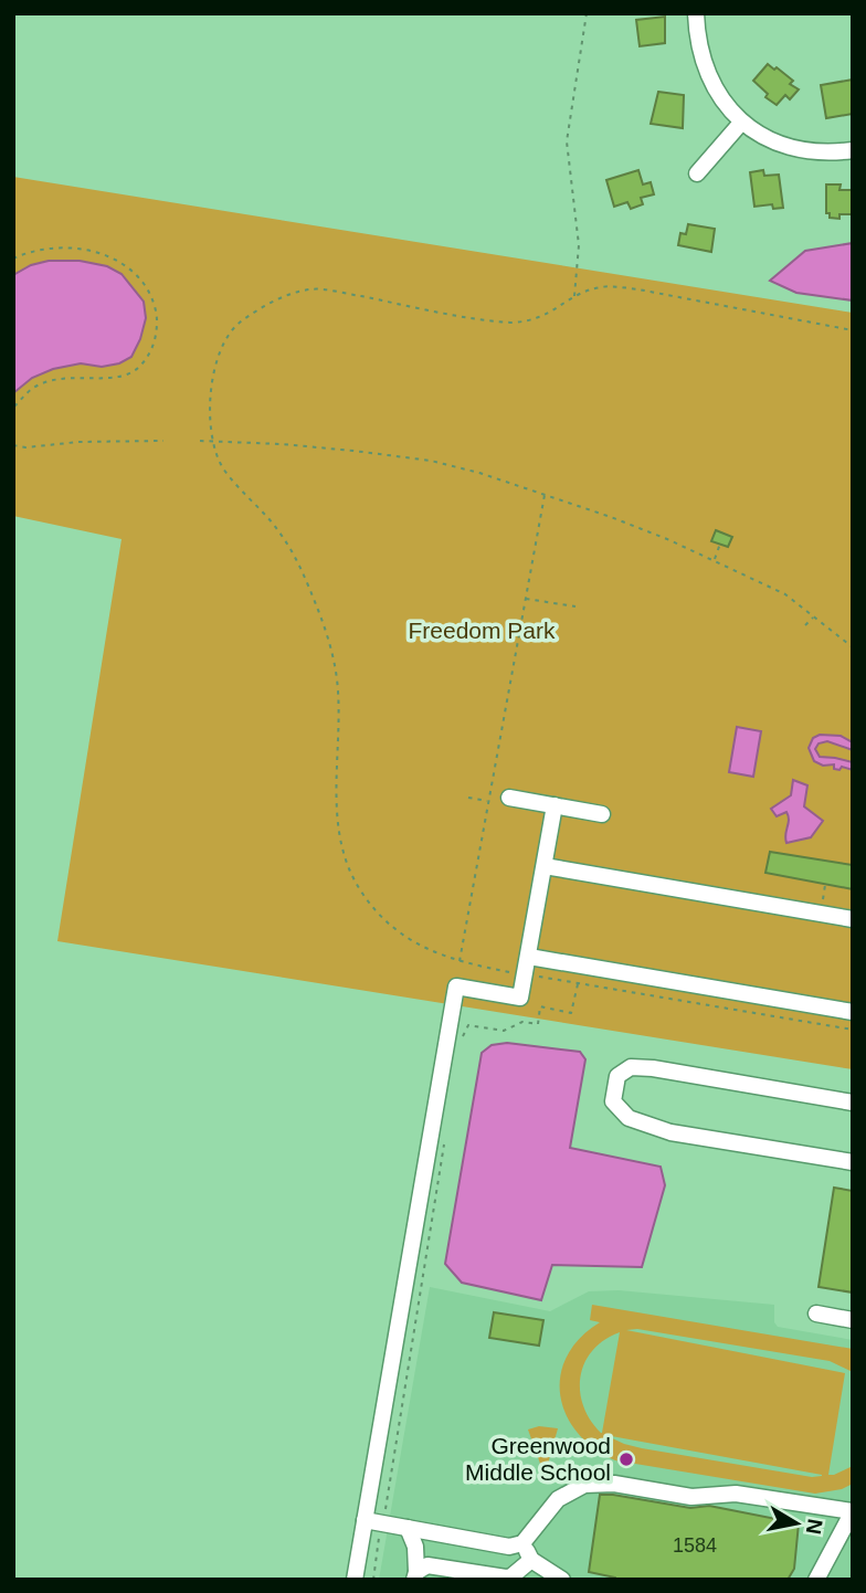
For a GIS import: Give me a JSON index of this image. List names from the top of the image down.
{
  "parks": ["Freedom Park"],
  "places": ["Greenwood Middle School"],
  "house_numbers": ["1584"],
  "north": "right"
}
